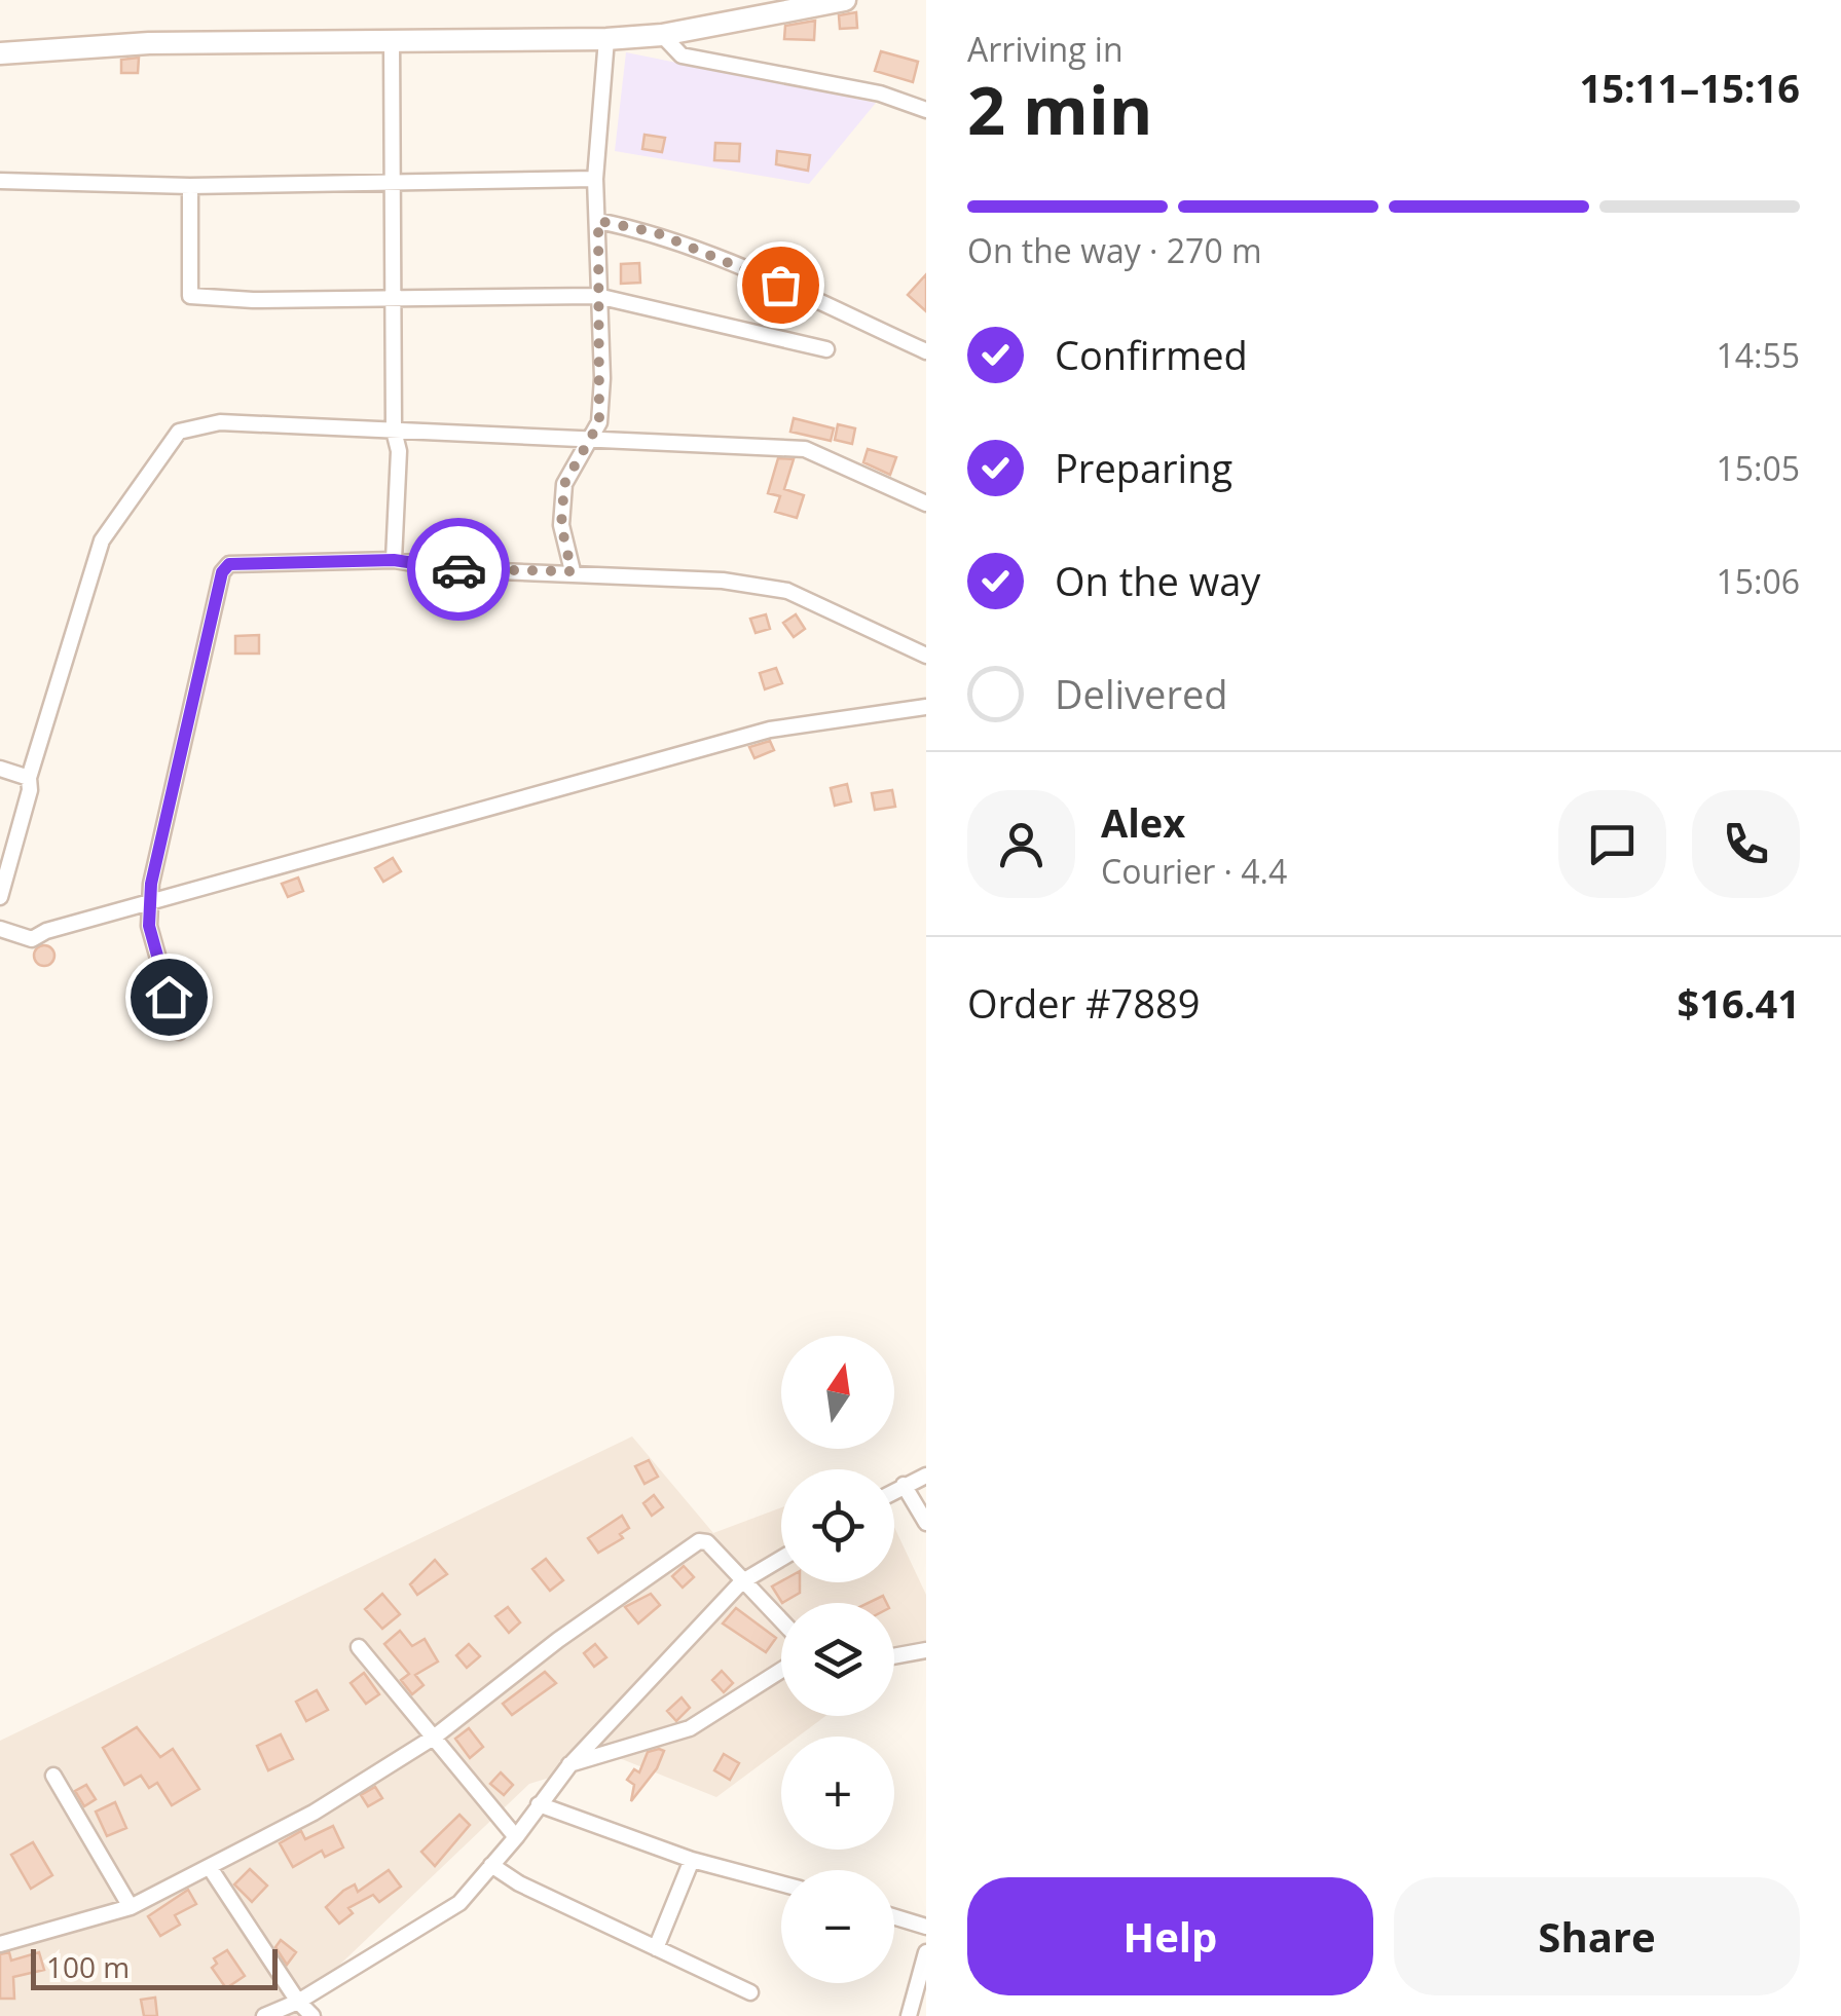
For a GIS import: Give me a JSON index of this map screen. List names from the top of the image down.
{
  "scale_bar": "100 m",
  "north": "top",
  "page": {
    "heading": ["2 min", "Arriving in", "15:11–15:16"],
    "panel": [
      "Alex",
      "Courier · 4.4",
      "Order #7889",
      "$16.41"
    ],
    "bar": "On the way · 270 m",
    "list": [
      ["Confirmed", "14:55"],
      ["Preparing", "15:05"],
      ["On the way", "15:06"],
      "Delivered"
    ],
    "map_buttons": ["+", "−"],
    "buttons": ["Help", "Share"],
    "scale": "100 m"
  }
}
